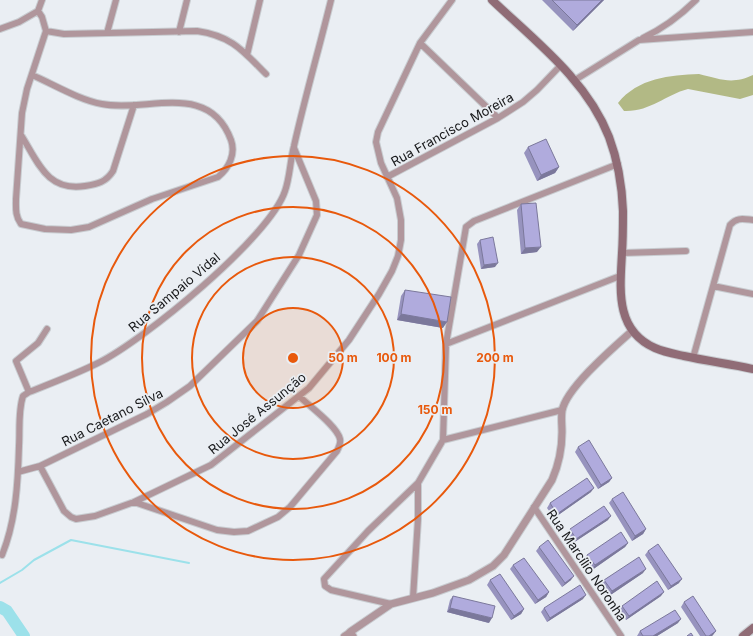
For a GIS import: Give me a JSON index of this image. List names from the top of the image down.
{
  "streets": {
    "street": [
      "Rua Francisco Moreira",
      "Rua Sampaio Vidal",
      "Rua José Assunção",
      "Rua Caetano Silva",
      "Rua Marcílio Noronha"
    ]
  },
  "crossings": [
    ["Rua Francisco Moreira", "Rua José Assunção"],
    ["Rua Sampaio Vidal", "Rua Caetano Silva"],
    ["Rua José Assunção", "Rua Caetano Silva"]
  ],
  "rings": [
    "50 m",
    "100 m",
    "200 m",
    "150 m"
  ]
}
